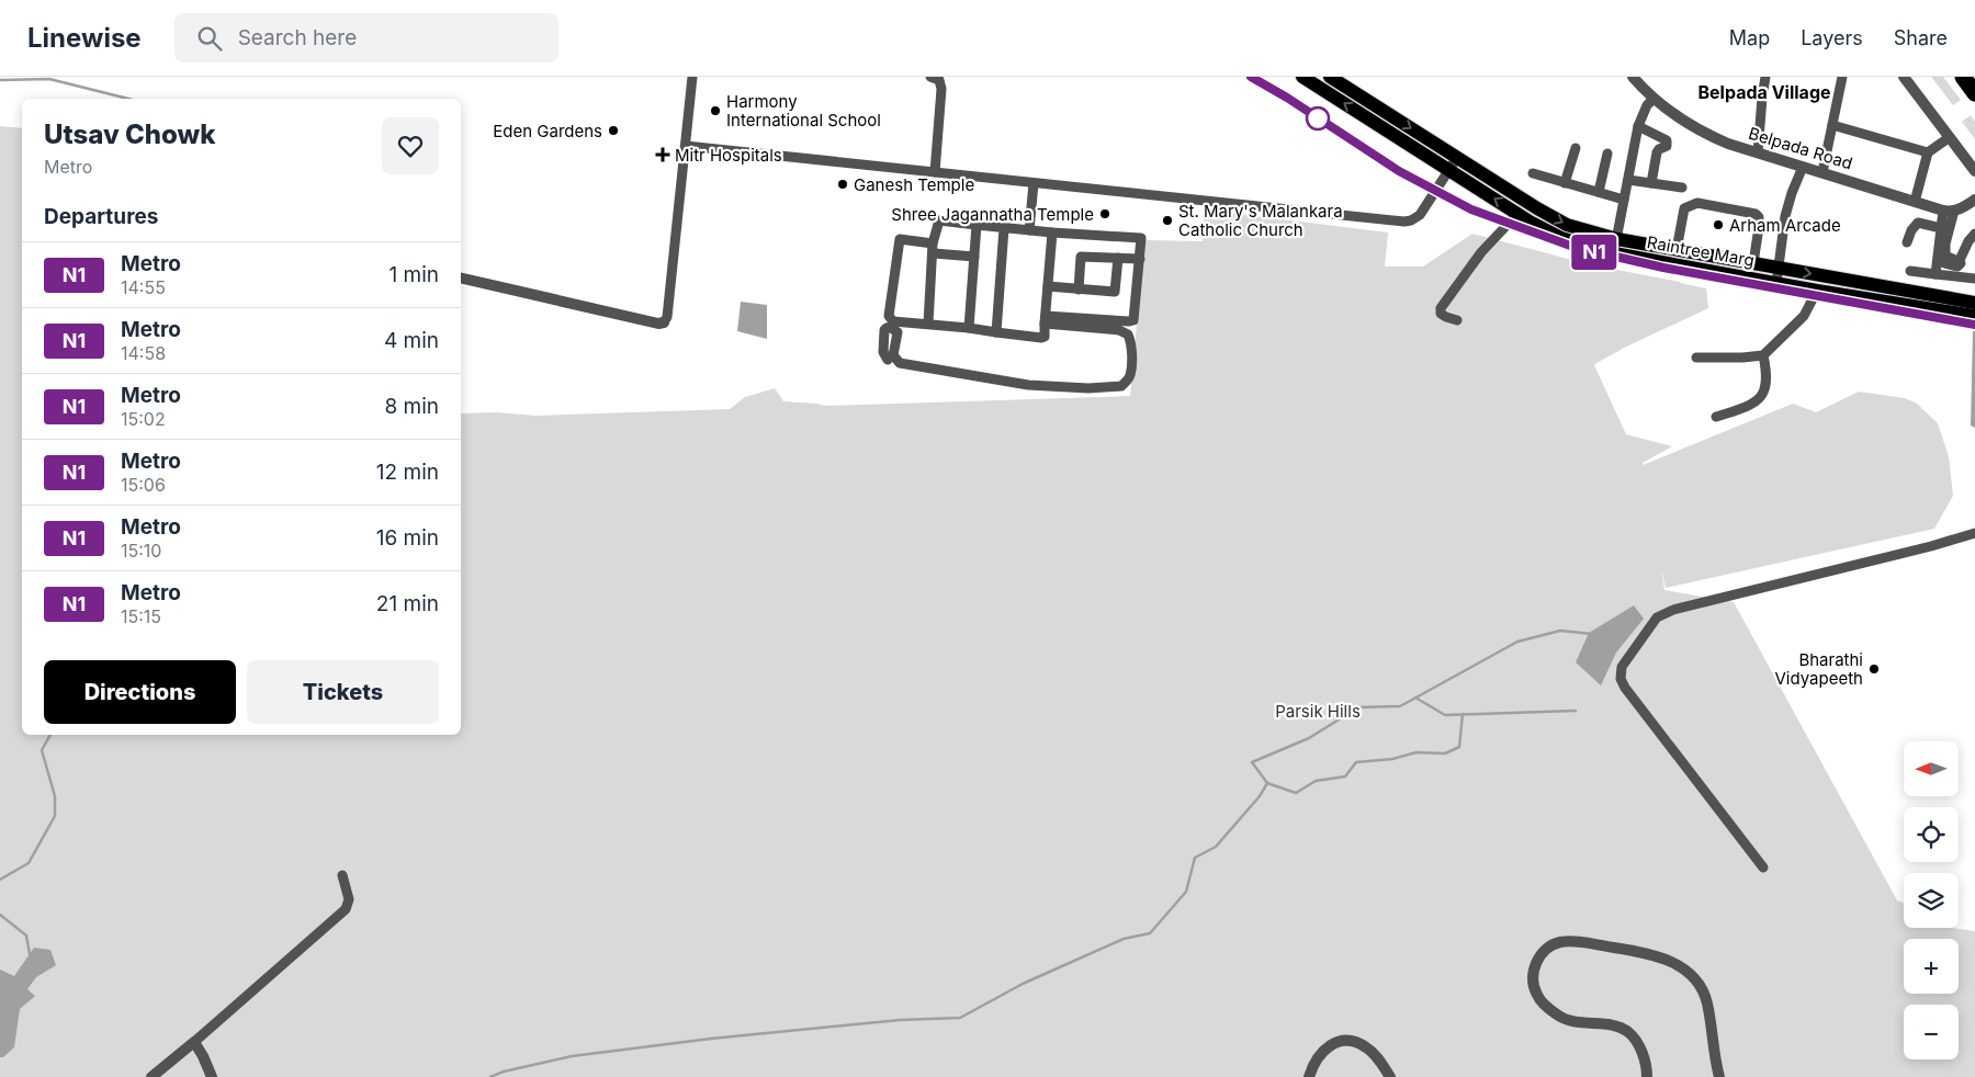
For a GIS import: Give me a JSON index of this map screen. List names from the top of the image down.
{
  "streets": {
    "main road": ["Raintree Marg"],
    "street": ["Belpada Road"]
  },
  "districts": ["Belpada Village"],
  "parks": ["Parsik Hills"],
  "places": {
    "other": [
      "Harmony International School",
      "Eden Gardens",
      "Ganesh Temple",
      "Shree Jagannatha Temple",
      "St. Mary's Malankara Catholic Church",
      "Arham Arcade",
      "Bharathi Vidyapeeth"
    ],
    "health": ["Mitr Hospitals"]
  },
  "lines": ["metro line N1"],
  "north": "left",
  "page": {
    "header": "Linewise",
    "search": "Search here",
    "nav": ["Map", "Layers", "Share"],
    "on_map": "N1",
    "heading": [
      ["Utsav Chowk", "Metro"],
      "Departures"
    ],
    "list": [
      {
        "mark": "N1",
        "name": "Metro",
        "note": "14:55",
        "value": "1 min"
      },
      {
        "mark": "N1",
        "name": "Metro",
        "note": "14:58",
        "value": "4 min"
      },
      {
        "mark": "N1",
        "name": "Metro",
        "note": "15:02",
        "value": "8 min"
      },
      {
        "mark": "N1",
        "name": "Metro",
        "note": "15:06",
        "value": "12 min"
      },
      {
        "mark": "N1",
        "name": "Metro",
        "note": "15:10",
        "value": "16 min"
      },
      {
        "mark": "N1",
        "name": "Metro",
        "note": "15:15",
        "value": "21 min"
      }
    ],
    "buttons": ["Directions", "Tickets"],
    "map_buttons": ["+", "−"]
  }
}
